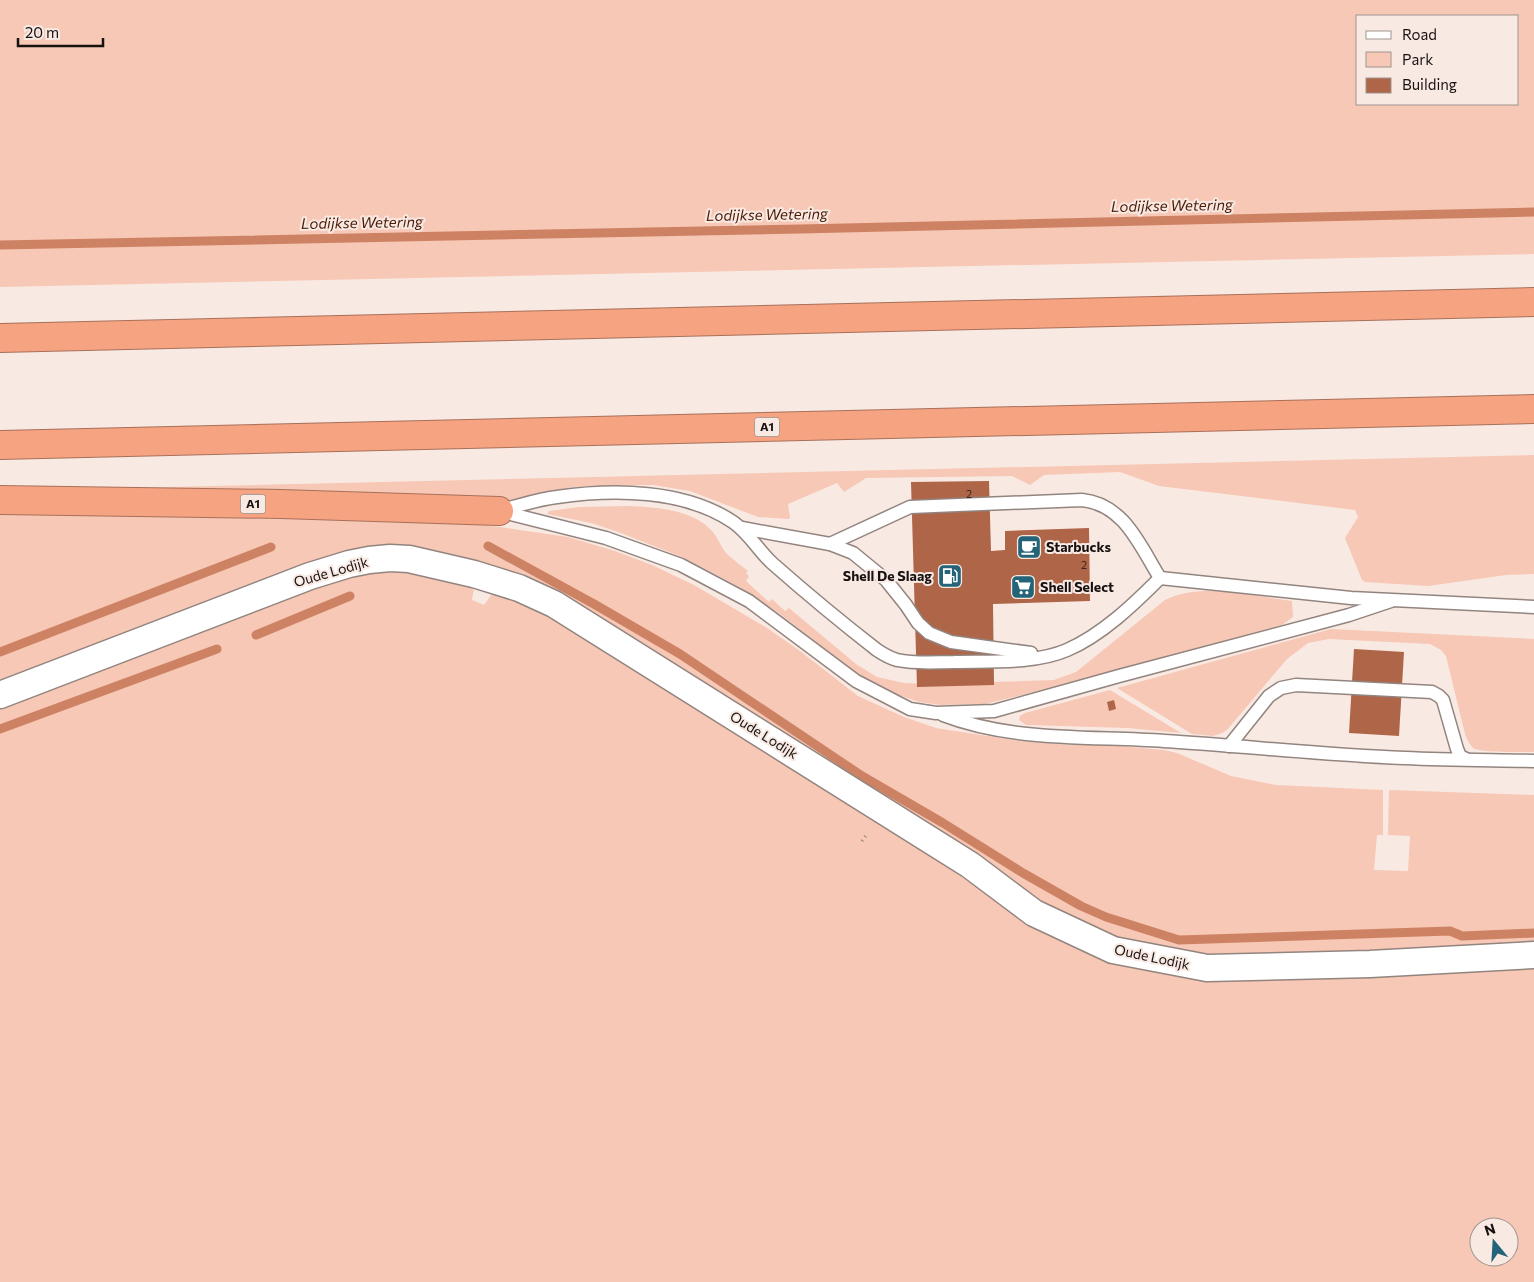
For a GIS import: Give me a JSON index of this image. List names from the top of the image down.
{
  "streets": {
    "highway": ["A1"],
    "street": ["Oude Lodijk"]
  },
  "water": ["Lodijkse Wetering"],
  "places": {
    "cafe": ["Starbucks"],
    "fuel station": ["Shell De Slaag"],
    "supermarket": ["Shell Select"]
  },
  "house_numbers": ["2", "2"],
  "legend": ["Road", "Park", "Building"],
  "scale_bar": "20 m",
  "north": "top"
}
